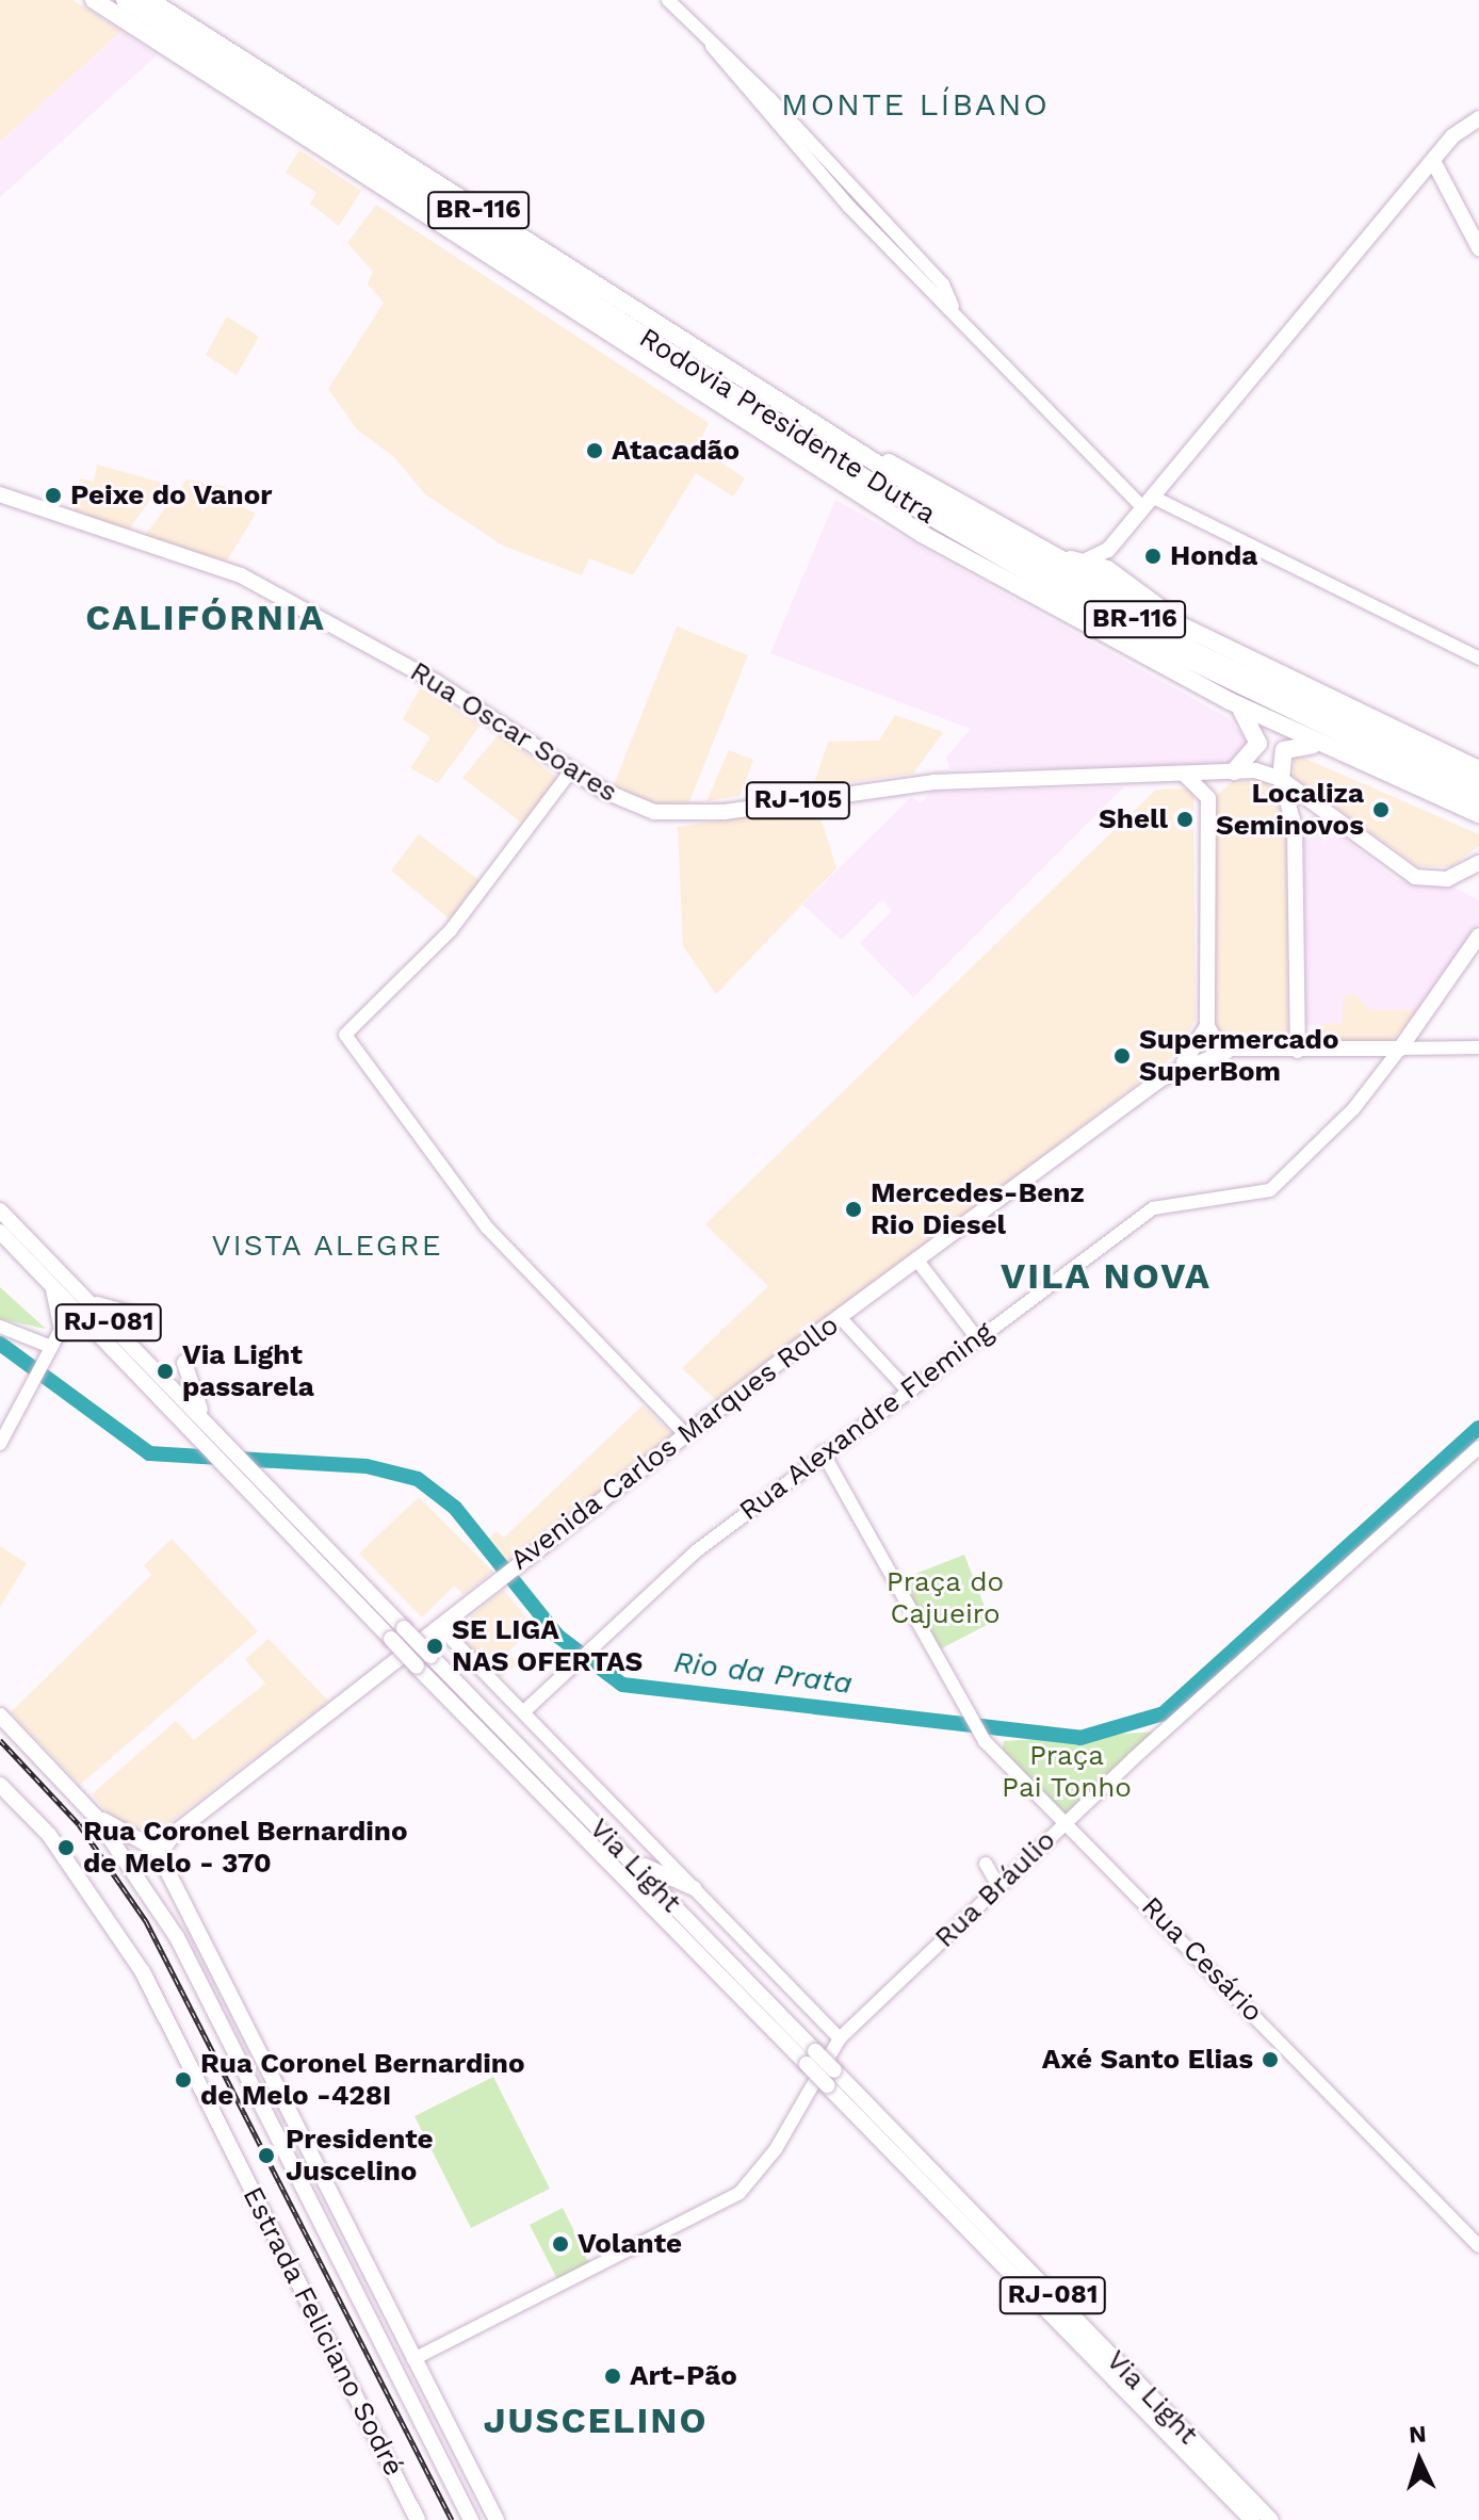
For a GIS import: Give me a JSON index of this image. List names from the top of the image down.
{
  "streets": {
    "highway": ["BR-116", "Rodovia Presidente Dutra"],
    "main road": [
      "Rua Oscar Soares",
      "RJ-105",
      "RJ-081",
      "Rua Alexandre Fleming",
      "Avenida Carlos Marques Rollo",
      "Via Light",
      "Estrada Feliciano Sodré"
    ],
    "street": ["Rua Bráulio", "Rua Cesário"]
  },
  "crossings": [
    ["BR-116", "Rodovia Presidente Dutra"],
    ["Rua Alexandre Fleming", "Avenida Carlos Marques Rollo"],
    ["Rua Alexandre Fleming", "Rua Cesário"],
    ["Rua Bráulio", "Rua Cesário"]
  ],
  "districts": [
    "MONTE LÍBANO",
    "CALIFÓRNIA",
    "VISTA ALEGRE",
    "VILA NOVA",
    "JUSCELINO"
  ],
  "water": ["Rio da Prata"],
  "parks": ["Praça do Cajueiro", "Praça Pai Tonho"],
  "places": [
    "Atacadão",
    "Peixe do Vanor",
    "Honda",
    "Localiza Seminovos",
    "Shell",
    "Supermercado SuperBom",
    "Mercedes-Benz Rio Diesel",
    "Via Light passarela",
    "SE LIGA NAS OFERTAS",
    "Rua Coronel Bernardino de Melo - 370",
    "Axé Santo Elias",
    "Rua Coronel Bernardino de Melo -428I",
    "Presidente Juscelino",
    "Volante",
    "Art-Pão"
  ],
  "north": "top"
}
